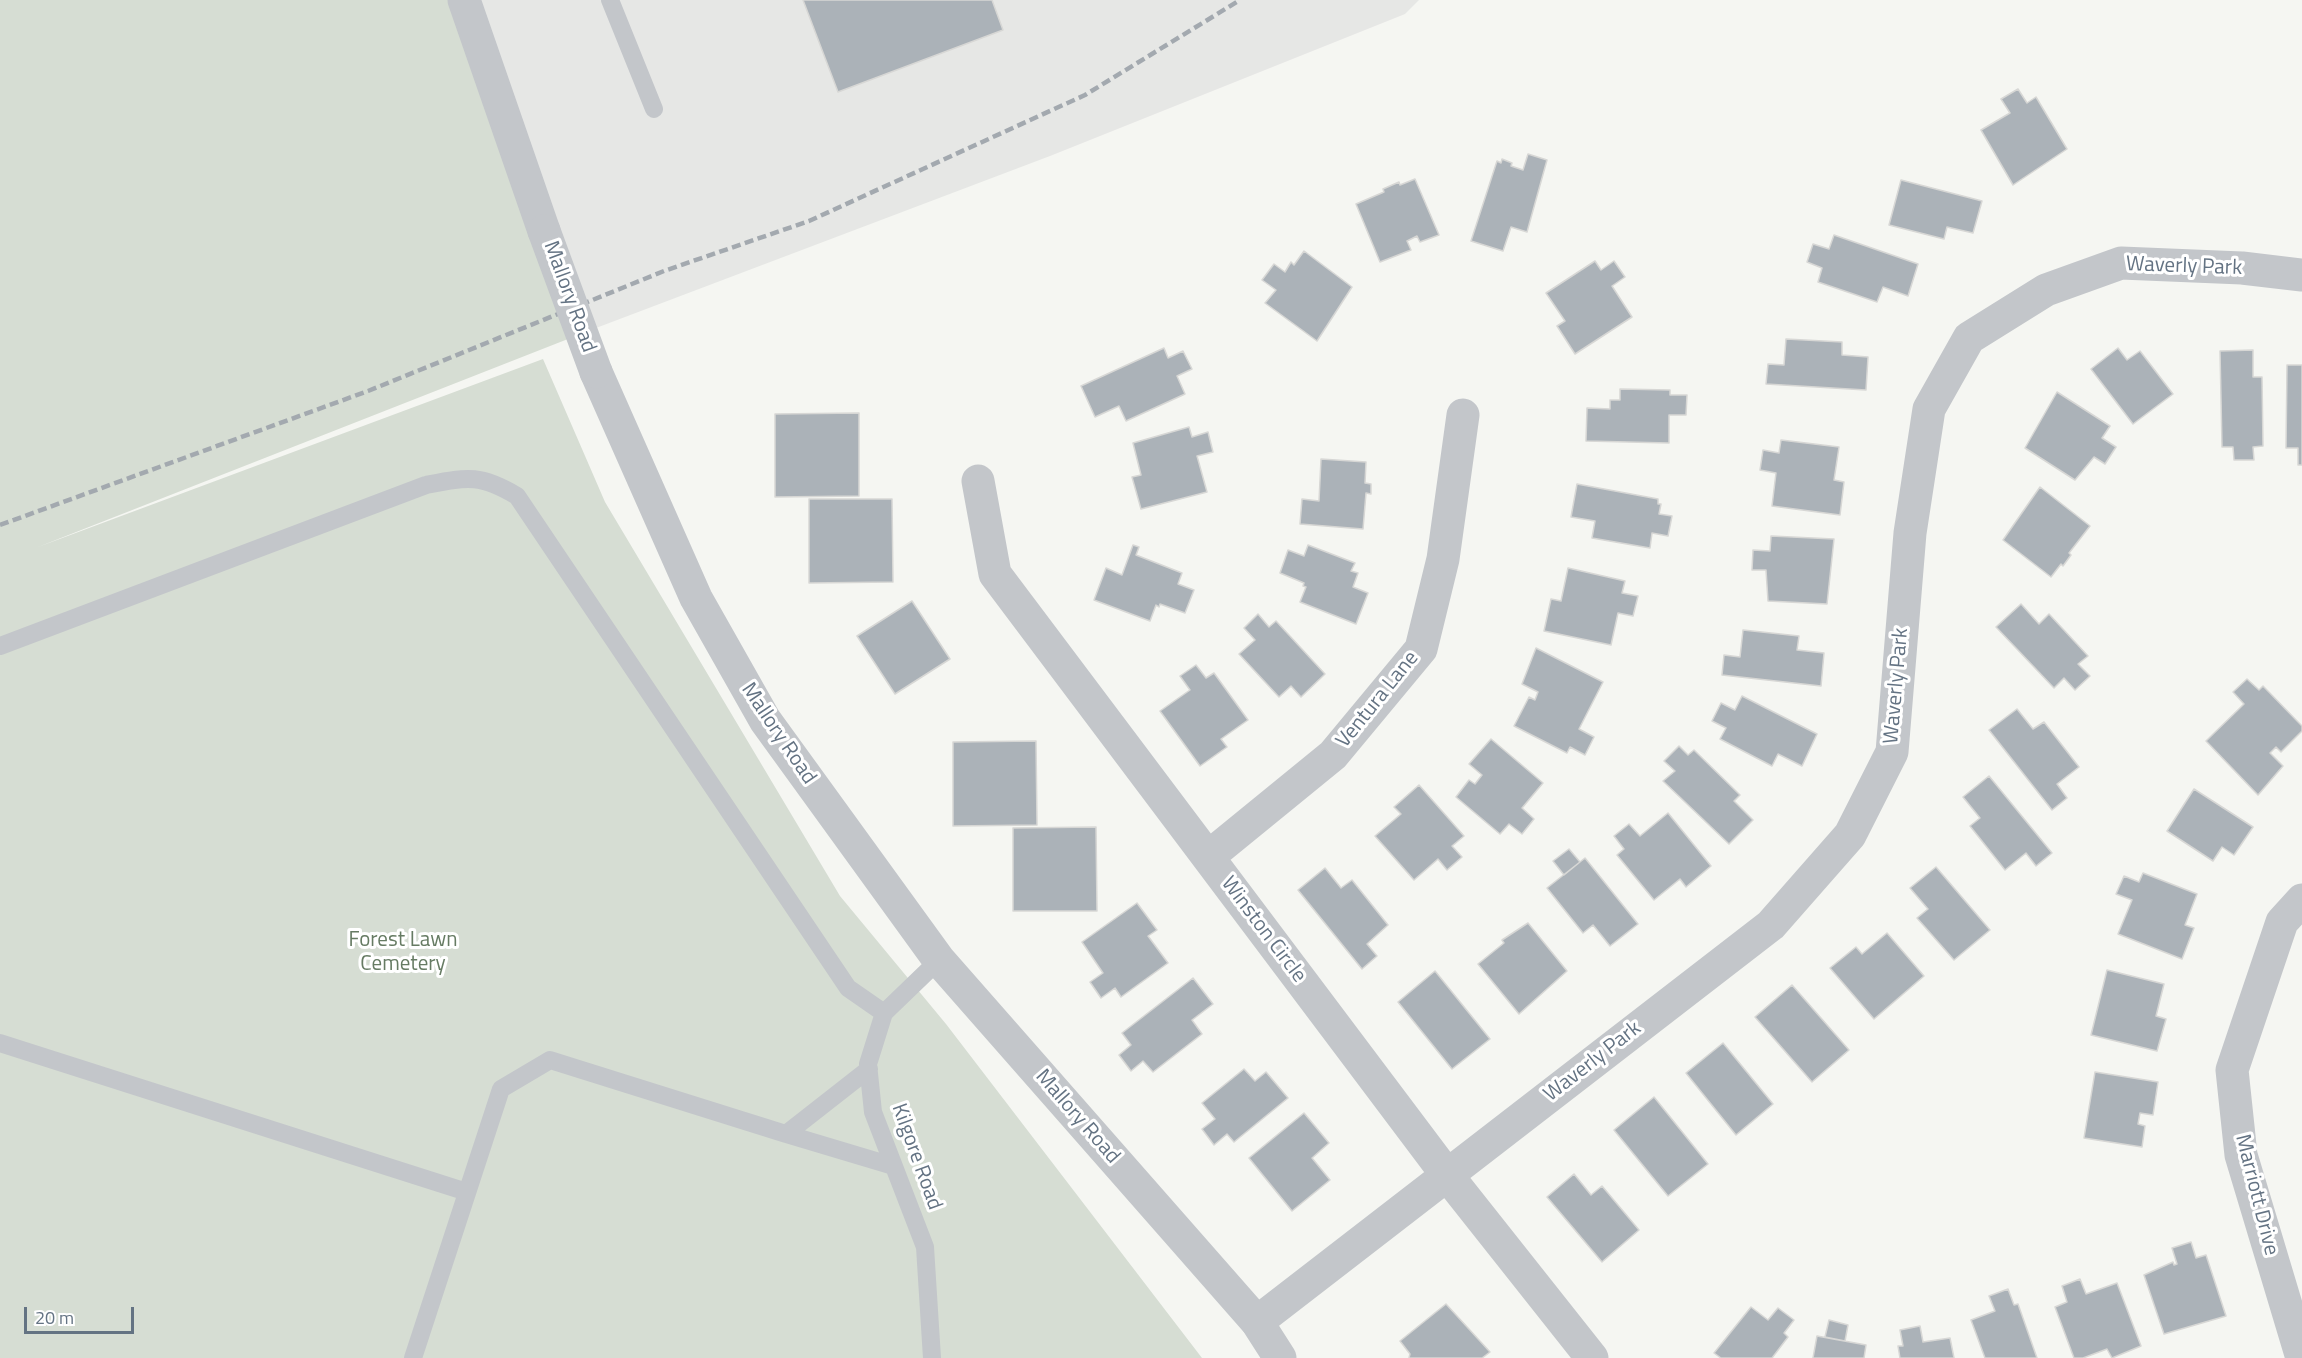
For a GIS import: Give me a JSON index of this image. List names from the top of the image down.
{
  "streets": {
    "street": [
      "Waverly Park",
      "Mallory Road",
      "Ventura Lane",
      "Winston Circle",
      "Marriott Drive"
    ],
    "lane": ["Kilgore Road"]
  },
  "crossings": [
    ["Waverly Park", "Mallory Road"],
    ["Waverly Park", "Winston Circle"],
    ["Ventura Lane", "Winston Circle"]
  ],
  "parks": ["Forest Lawn Cemetery"],
  "scale_bar": "20 m"
}
